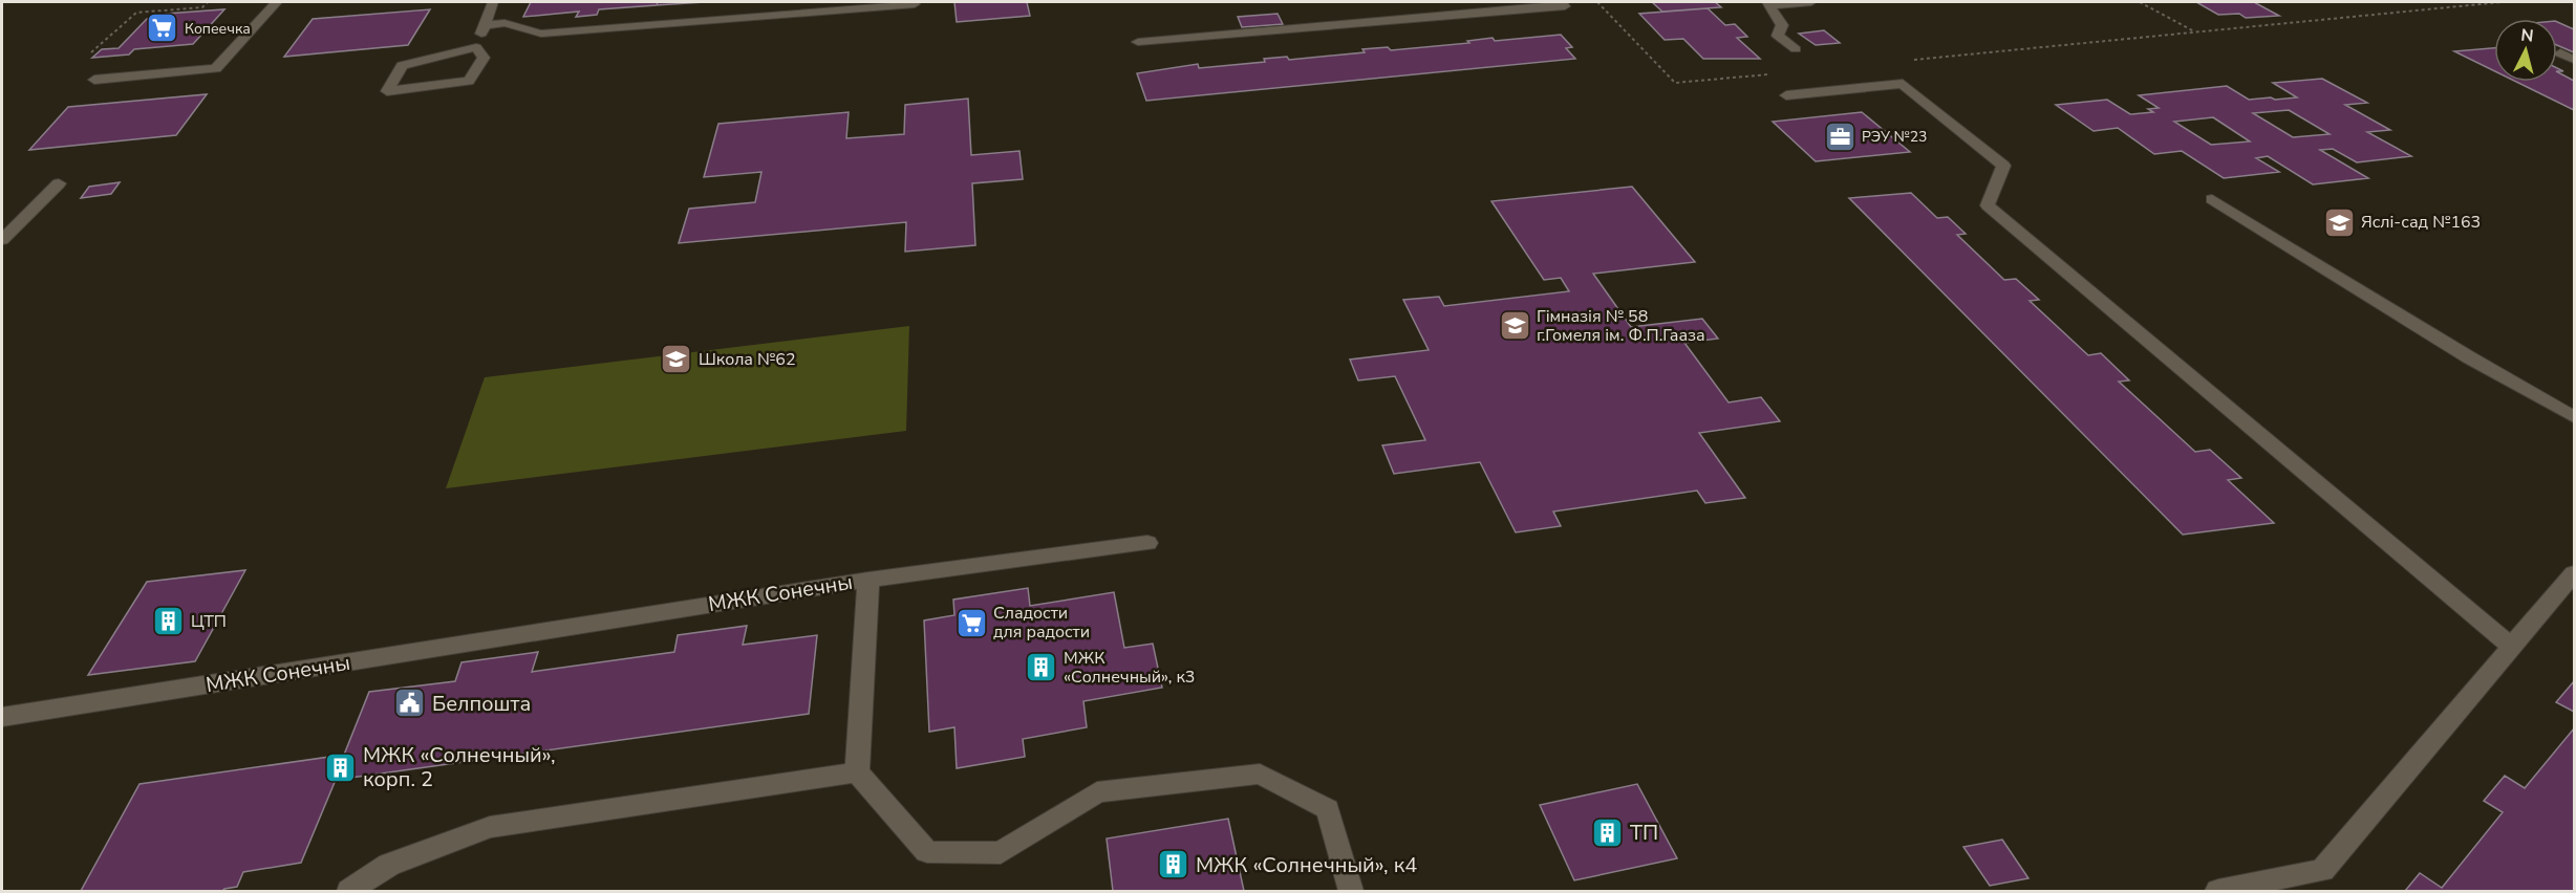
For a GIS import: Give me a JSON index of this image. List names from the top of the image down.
{
  "streets": {
    "lane": ["МЖК Сонечны"]
  },
  "places": {
    "supermarket": ["Копеечка", "Сладости для радости"],
    "office": ["РЭУ №23"],
    "school or university": ["Яслі-сад №163", "Гімназія № 58 г.Гомеля ім. Ф.П.Гааза", "Школа №62"],
    "building": [
      "ЦТП",
      "МЖК «Солнечный», к3",
      "МЖК «Солнечный», корп. 2",
      "ТП",
      "МЖК «Солнечный», к4"
    ],
    "public building": ["Белпошта"]
  },
  "north": "top"
}
